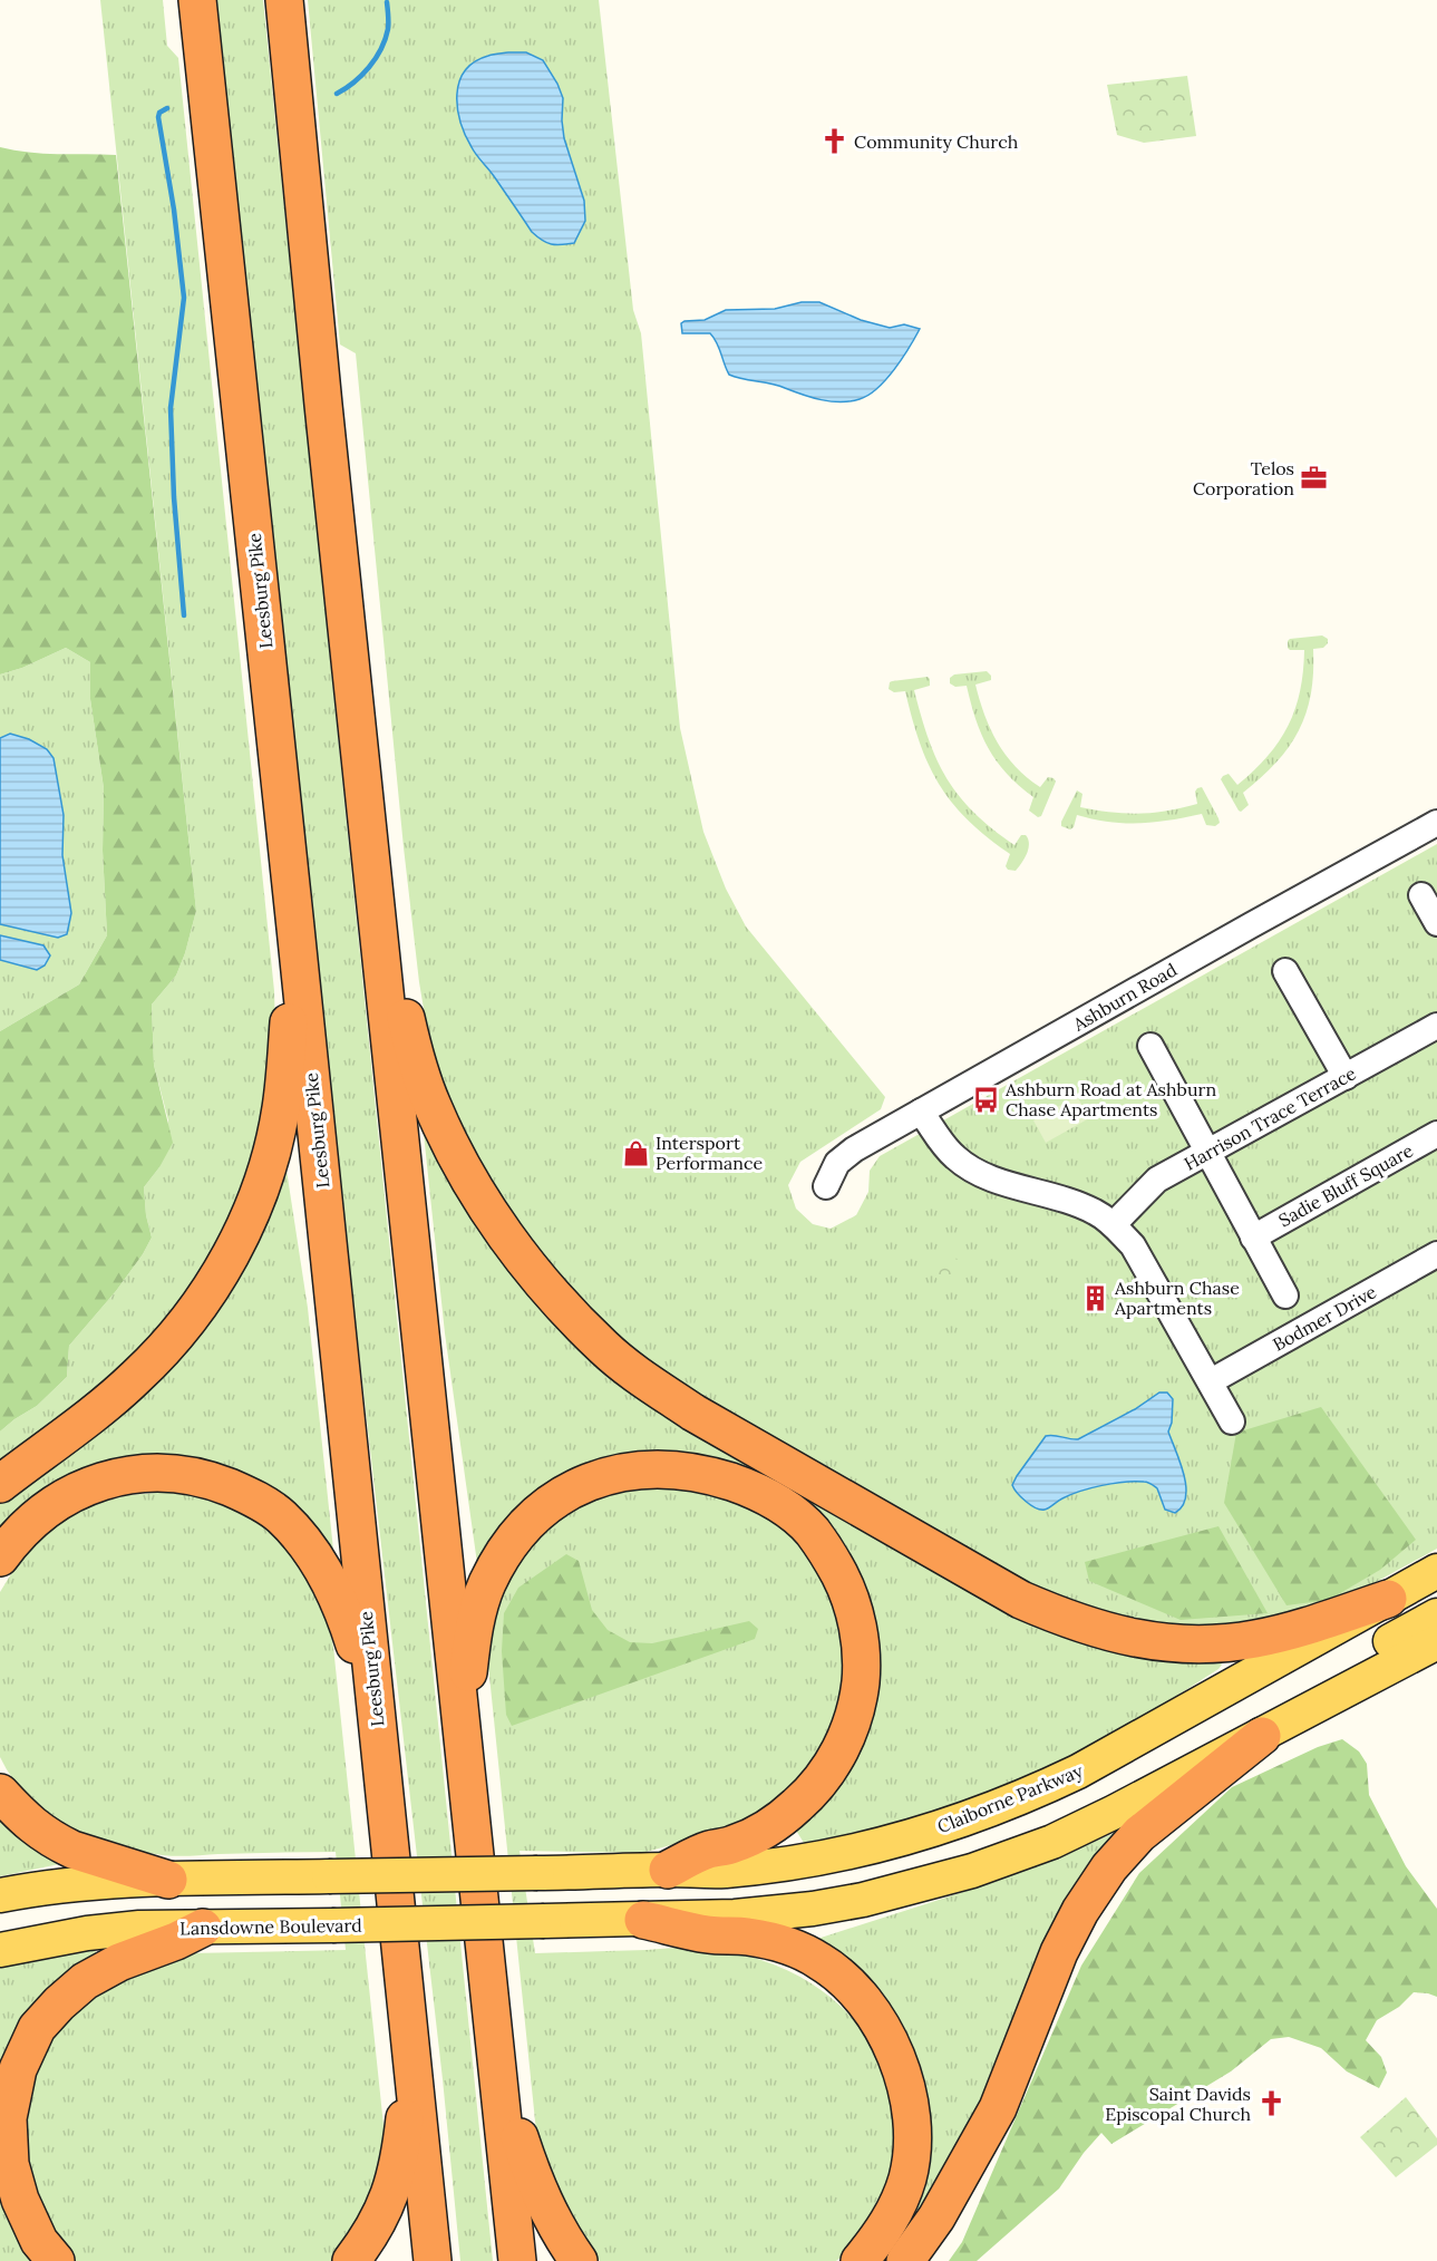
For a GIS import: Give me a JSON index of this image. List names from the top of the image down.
{
  "streets": {
    "highway": ["Leesburg Pike"],
    "main road": ["Claiborne Parkway", "Lansdowne Boulevard"],
    "street": [
      "Ashburn Road",
      "Harrison Trace Terrace",
      "Sadie Bluff Square",
      "Bodmer Drive"
    ]
  },
  "places": {
    "church": ["Community Church", "Saint Davids Episcopal Church"],
    "office": ["Telos Corporation"],
    "bus stop": ["Ashburn Road at Ashburn Chase Apartments"],
    "shop": ["Intersport Performance"],
    "building": ["Ashburn Chase Apartments"]
  }
}
